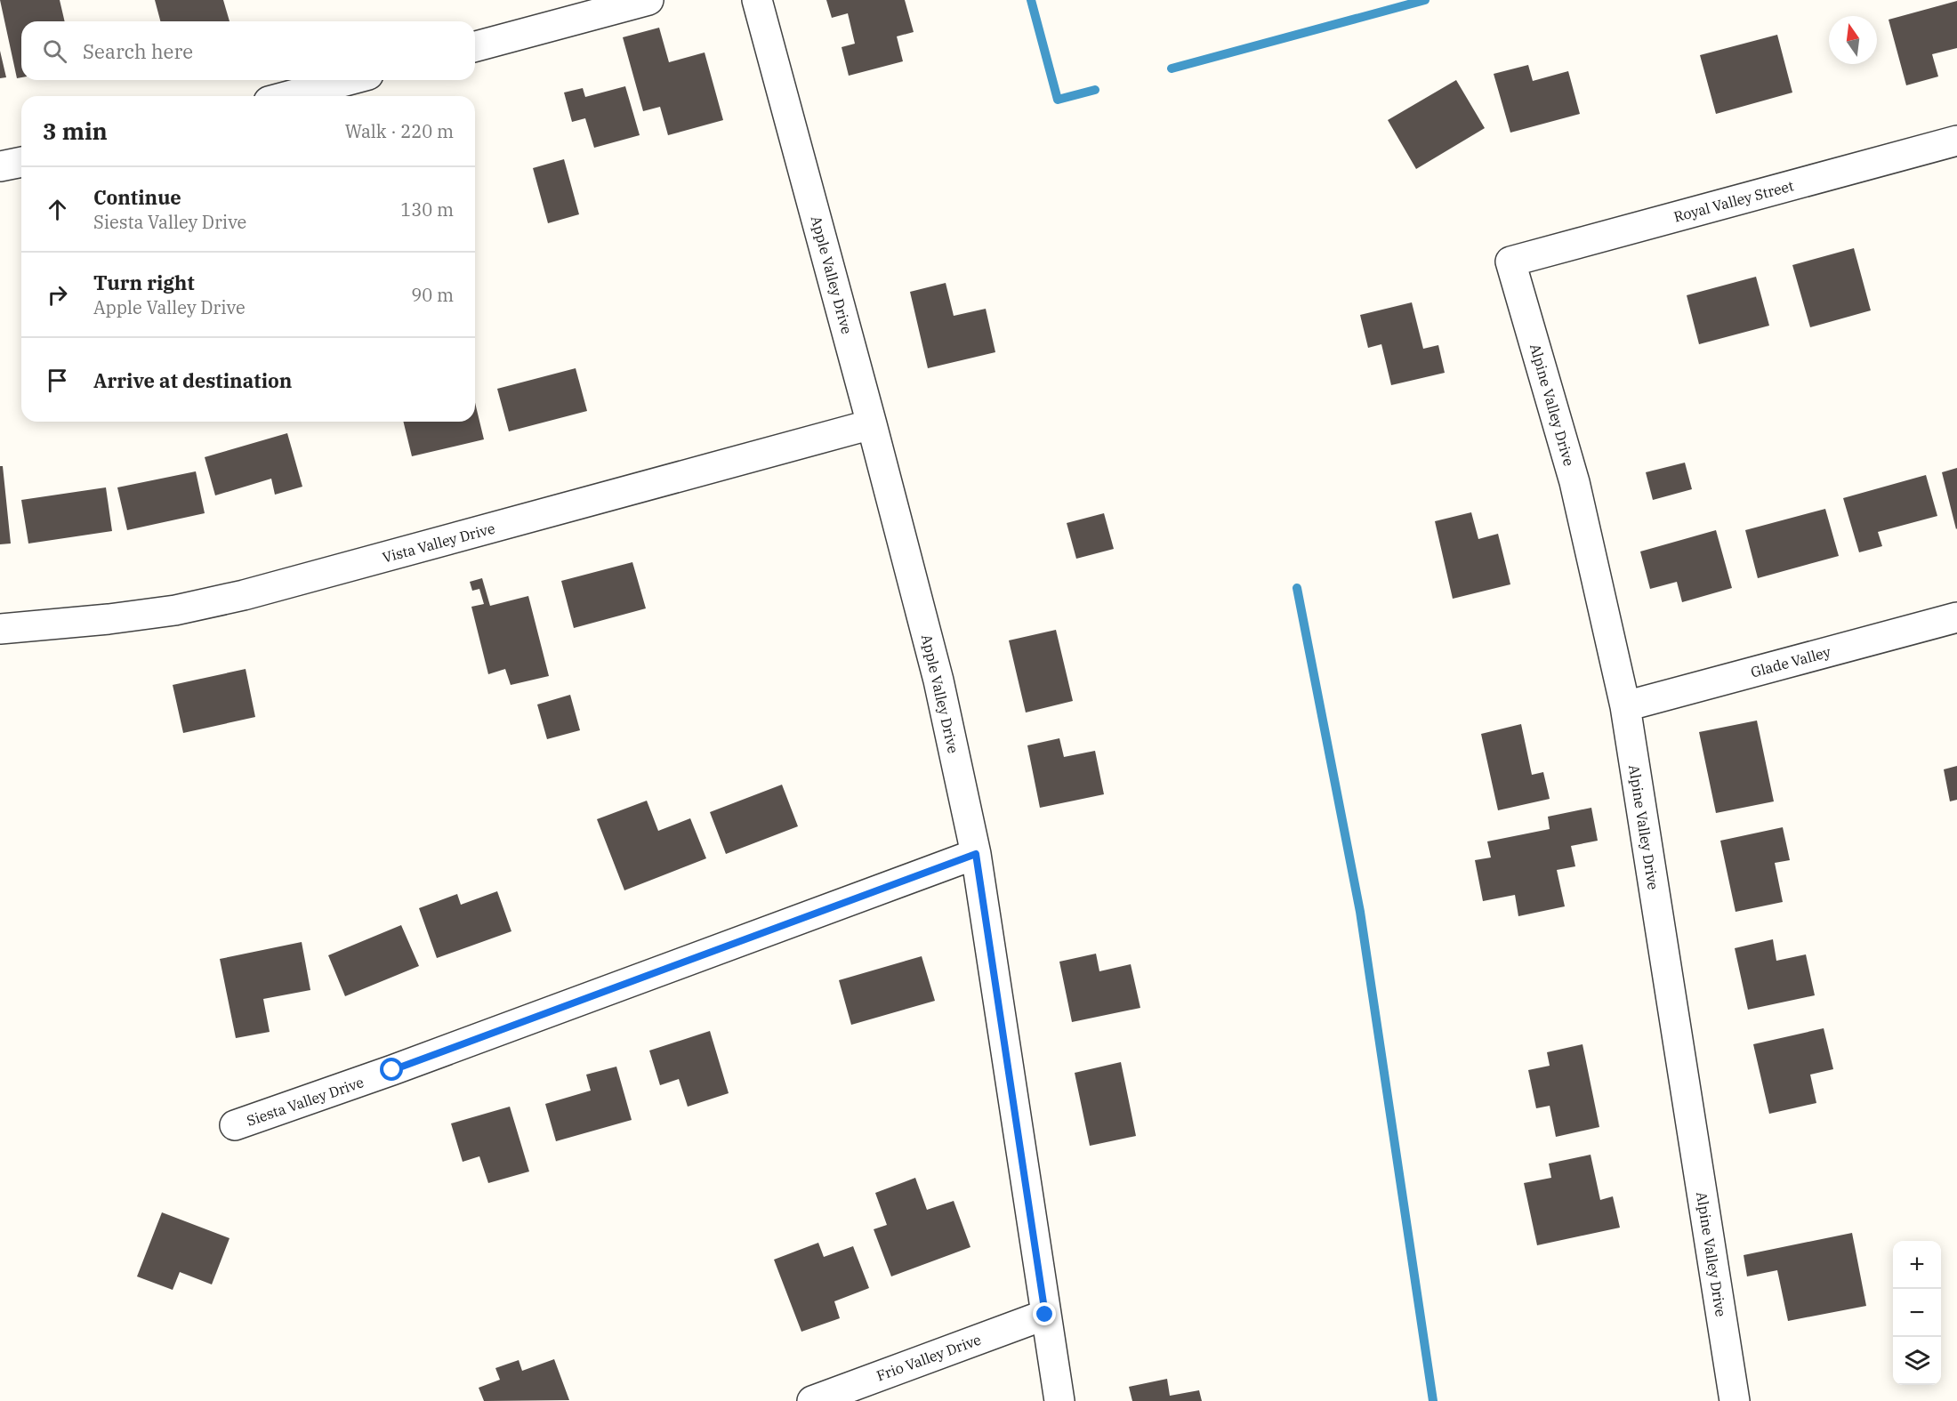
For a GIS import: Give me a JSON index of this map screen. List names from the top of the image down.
{
  "streets": {
    "street": [
      "Royal Valley Street",
      "Apple Valley Drive",
      "Alpine Valley Drive",
      "Vista Valley Drive",
      "Glade Valley",
      "Siesta Valley Drive",
      "Frio Valley Drive"
    ]
  },
  "crossings": [
    ["Royal Valley Street", "Alpine Valley Drive"],
    ["Apple Valley Drive", "Vista Valley Drive"],
    ["Apple Valley Drive", "Siesta Valley Drive"],
    ["Apple Valley Drive", "Frio Valley Drive"],
    ["Alpine Valley Drive", "Glade Valley"]
  ],
  "north": "top",
  "page": {
    "search": "Search here",
    "heading": ["3 min", "Walk · 220 m"],
    "list": [
      ["Continue", "Siesta Valley Drive", "130 m"],
      ["Turn right", "Apple Valley Drive", "90 m"],
      "Arrive at destination"
    ],
    "map_buttons": ["+", "−"]
  }
}
